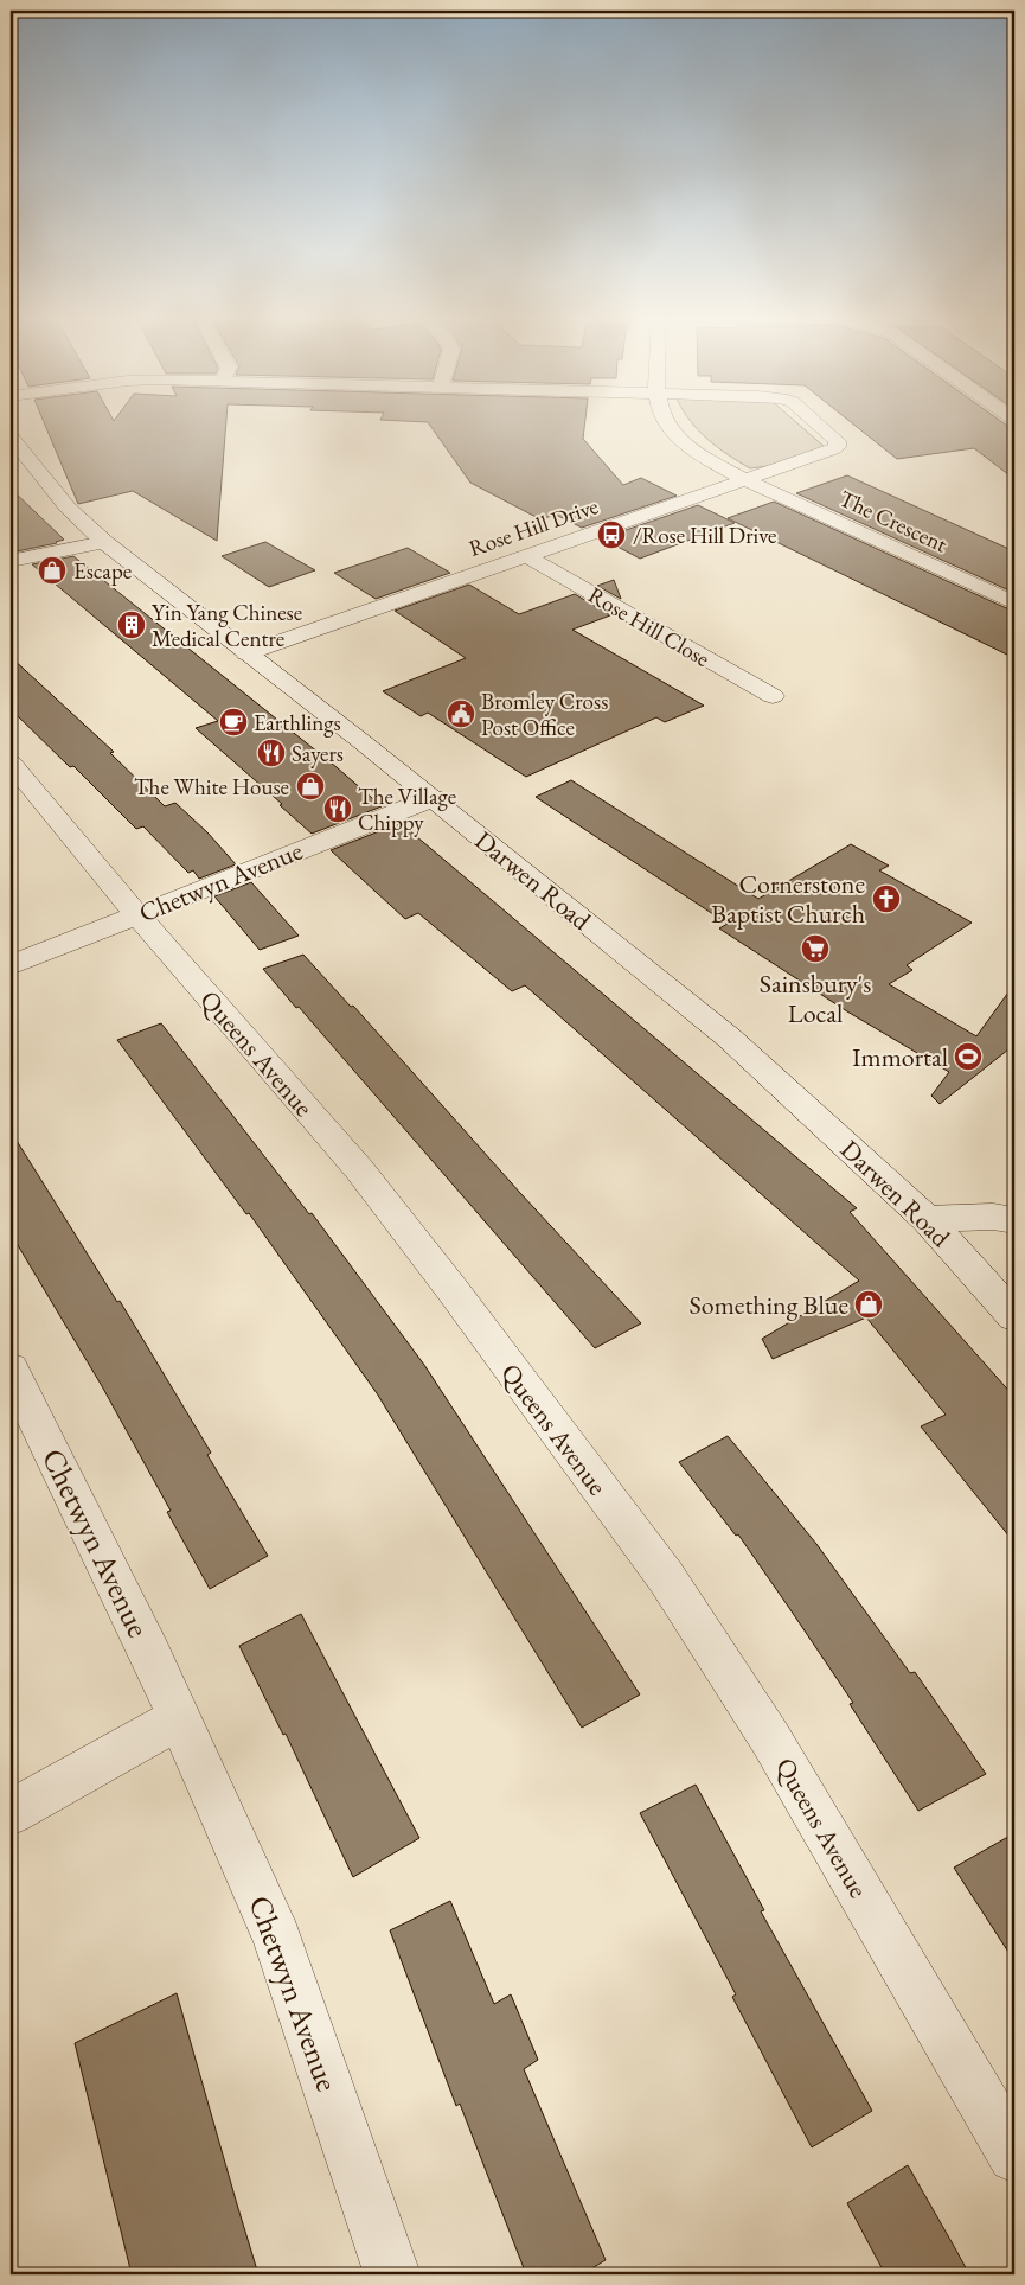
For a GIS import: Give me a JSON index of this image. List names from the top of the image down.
{
  "streets": {
    "street": [
      "The Crescent",
      "Rose Hill Drive",
      "Rose Hill Close",
      "Darwen Road",
      "Chetwyn Avenue",
      "Queens Avenue"
    ]
  },
  "crossings": [
    ["The Crescent", "Rose Hill Drive"],
    ["Rose Hill Drive", "Rose Hill Close"],
    ["Rose Hill Drive", "Darwen Road"],
    ["Darwen Road", "Chetwyn Avenue"],
    ["Chetwyn Avenue", "Queens Avenue"]
  ],
  "places": {
    "bus stop": ["/Rose Hill Drive"],
    "shop": ["Escape", "The White House", "Something Blue"],
    "building": ["Yin Yang Chinese Medical Centre"],
    "public building": ["Bromley Cross Post Office"],
    "cafe": ["Earthlings"],
    "restaurant": ["Sayers", "The Village Chippy"],
    "church": ["Cornerstone Baptist Church"],
    "supermarket": ["Sainsbury's Local"],
    "sports": ["Immortal"]
  }
}
